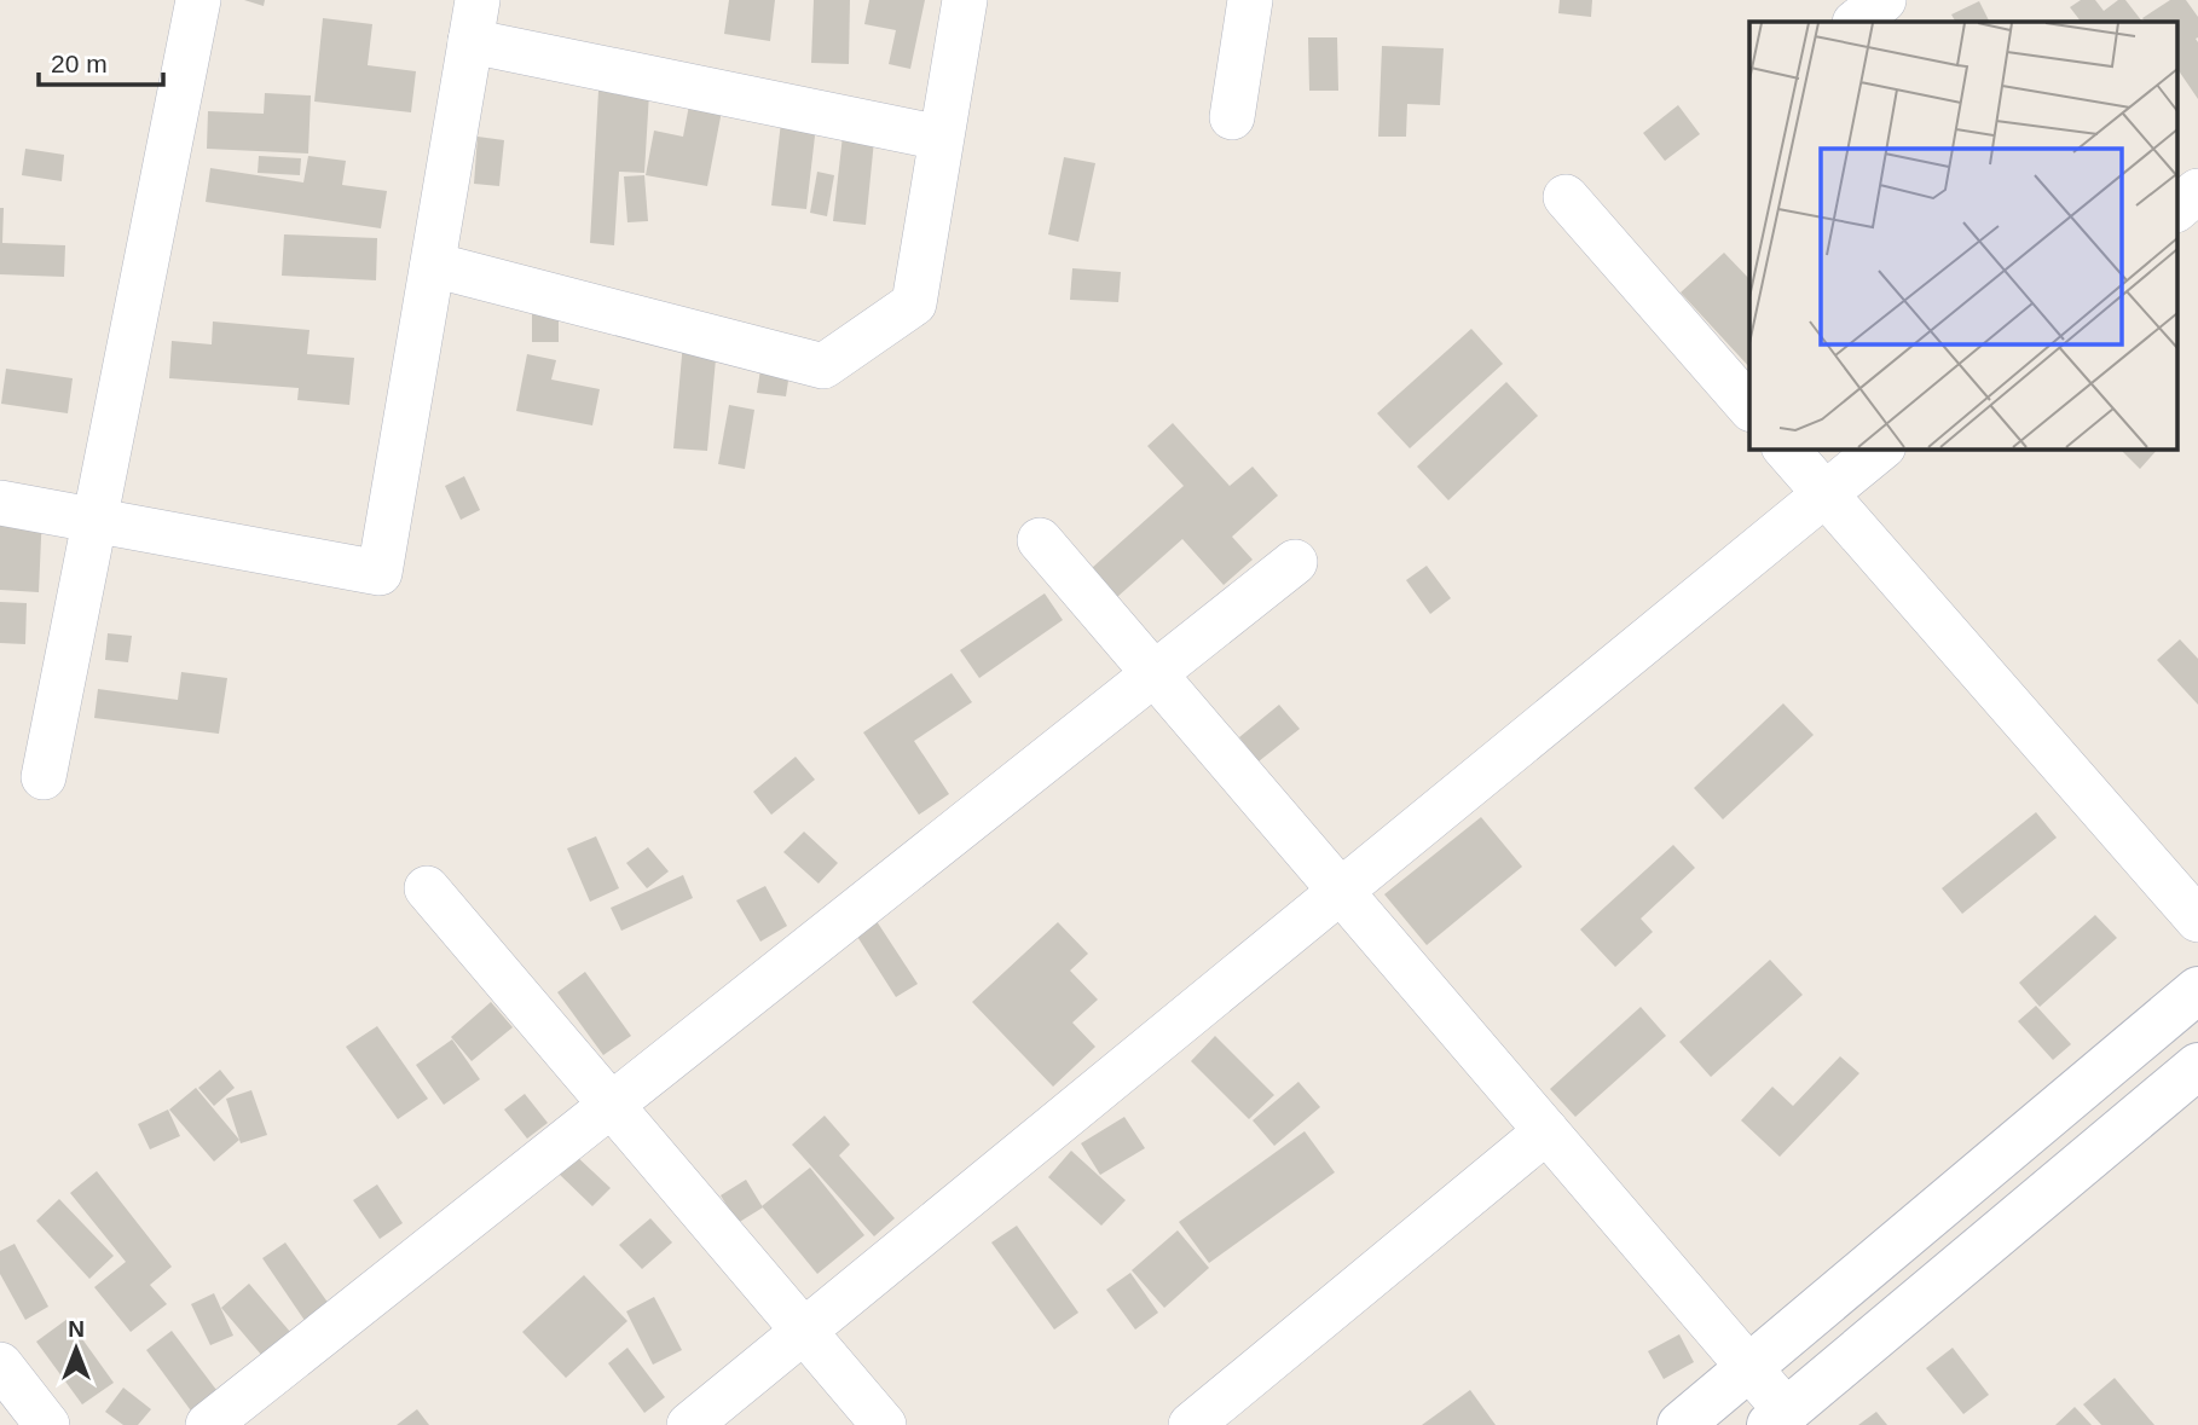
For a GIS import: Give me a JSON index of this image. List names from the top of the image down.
{
  "scale_bar": "20 m",
  "north": "top"
}
